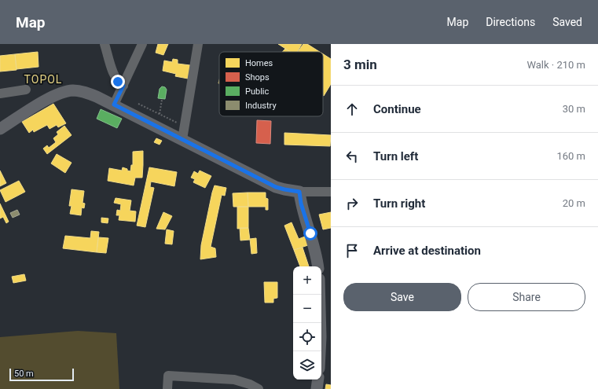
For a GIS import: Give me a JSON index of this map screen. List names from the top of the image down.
{
  "districts": ["TOPOL"],
  "legend": [
    "Homes",
    "Shops",
    "Public",
    "Industry"
  ],
  "scale_bar": "50 m",
  "page": {
    "header": "Map",
    "nav": ["Map", "Directions", "Saved"],
    "heading": ["3 min", "Walk · 210 m"],
    "list": [
      ["Continue", "30 m"],
      ["Turn left", "160 m"],
      ["Turn right", "20 m"],
      "Arrive at destination"
    ],
    "map_buttons": ["+", "−"],
    "buttons": ["Save", "Share"],
    "scale": "50 m"
  }
}
